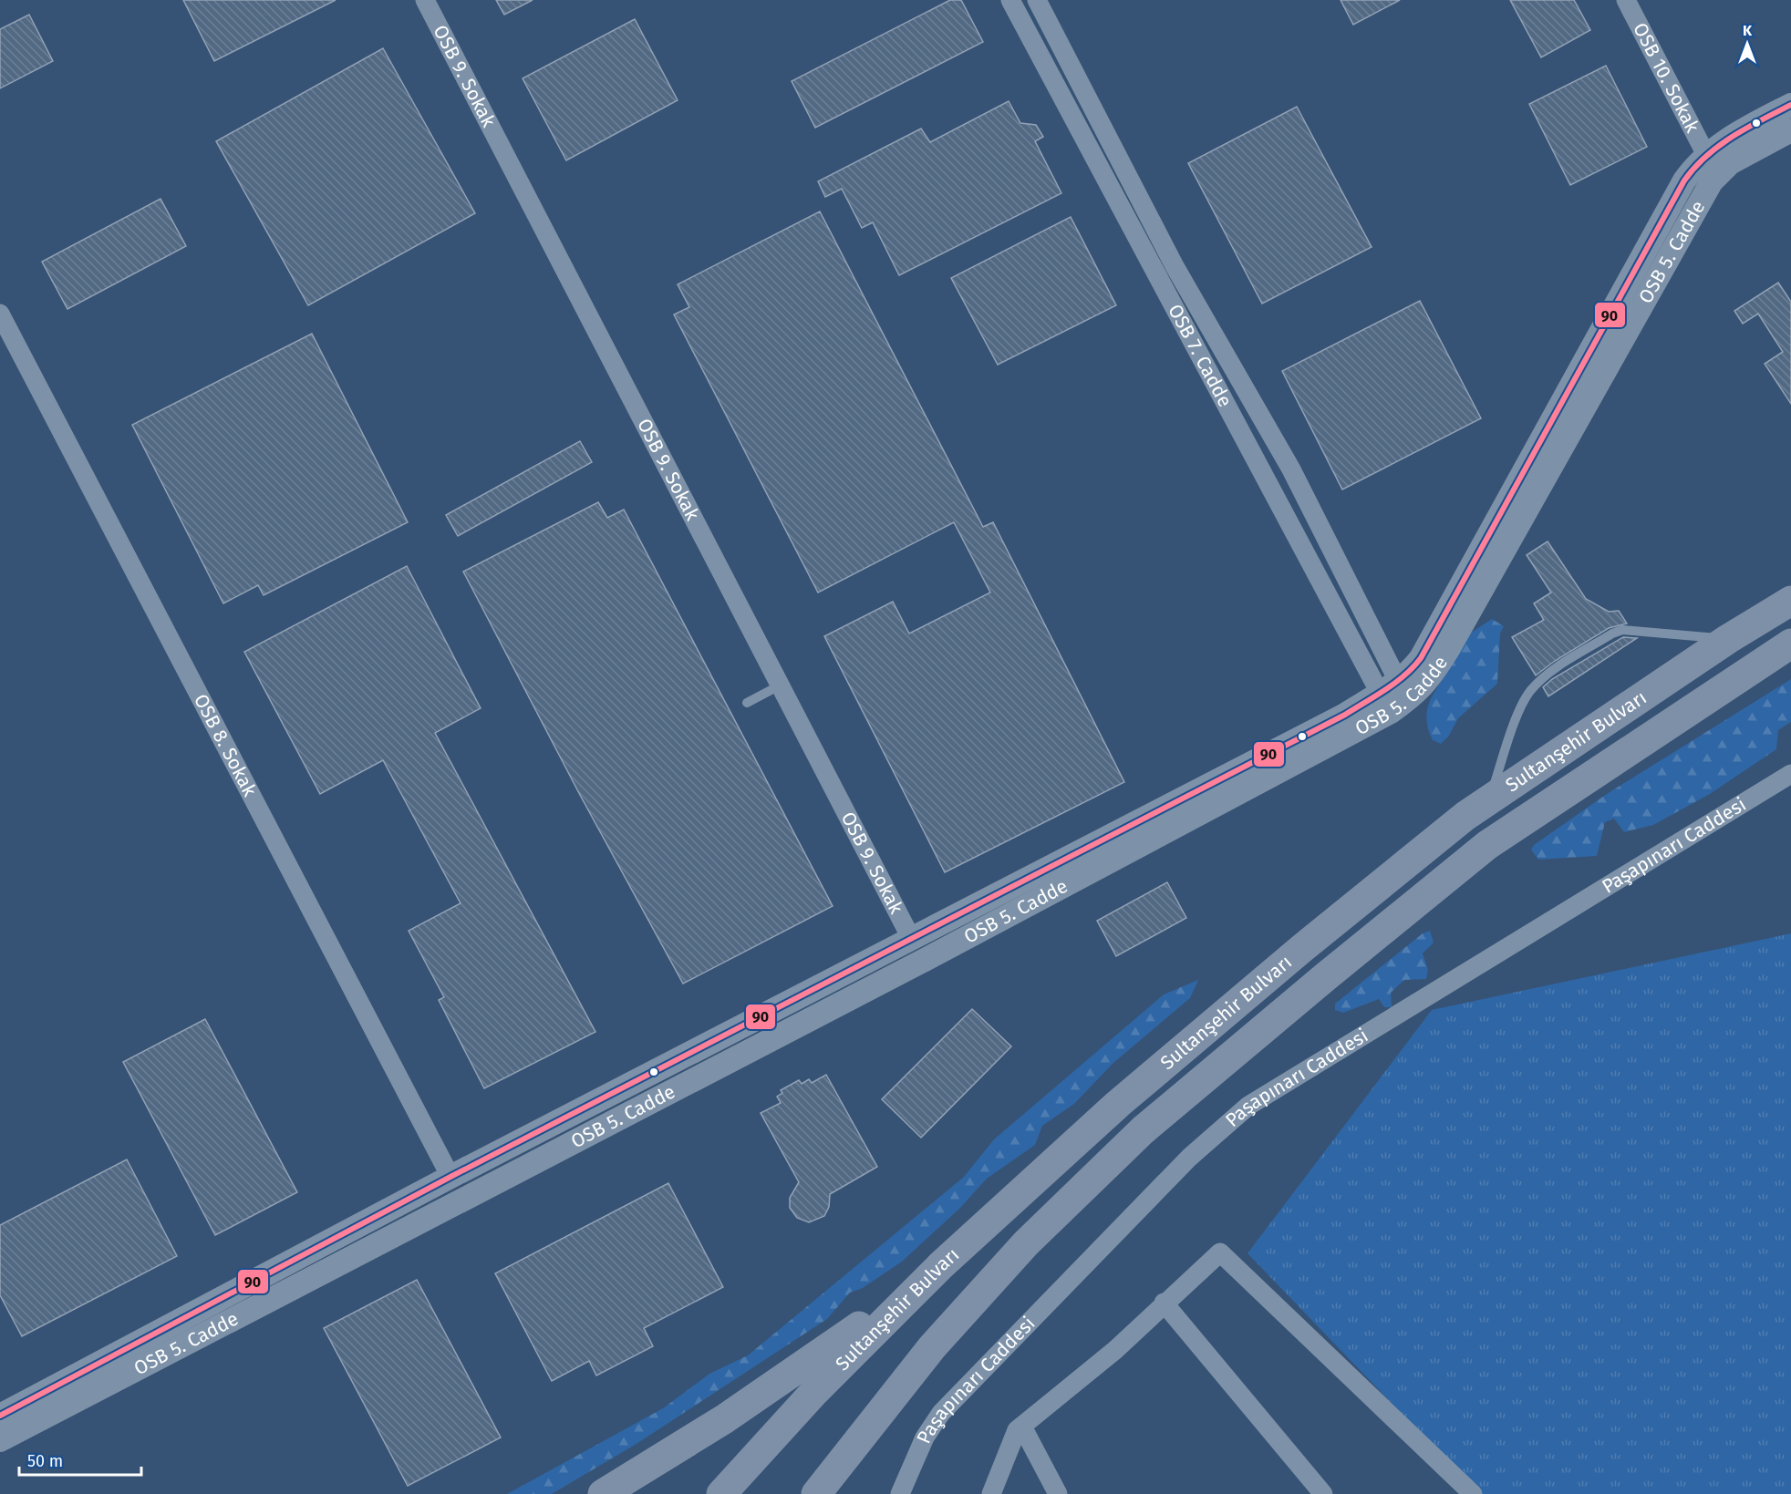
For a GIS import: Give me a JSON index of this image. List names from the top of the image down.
{
  "streets": {
    "highway": ["Sultanşehir Bulvarı"],
    "street": [
      "OSB 9. Sokak",
      "OSB 10. Sokak",
      "OSB 5. Cadde",
      "OSB 7. Cadde",
      "OSB 8. Sokak",
      "Paşapınarı Caddesi"
    ]
  },
  "crossings": [
    ["OSB 5. Cadde", "OSB 7. Cadde"]
  ],
  "lines": ["transit line 90"],
  "scale_bar": "50 m",
  "north": "top"
}
